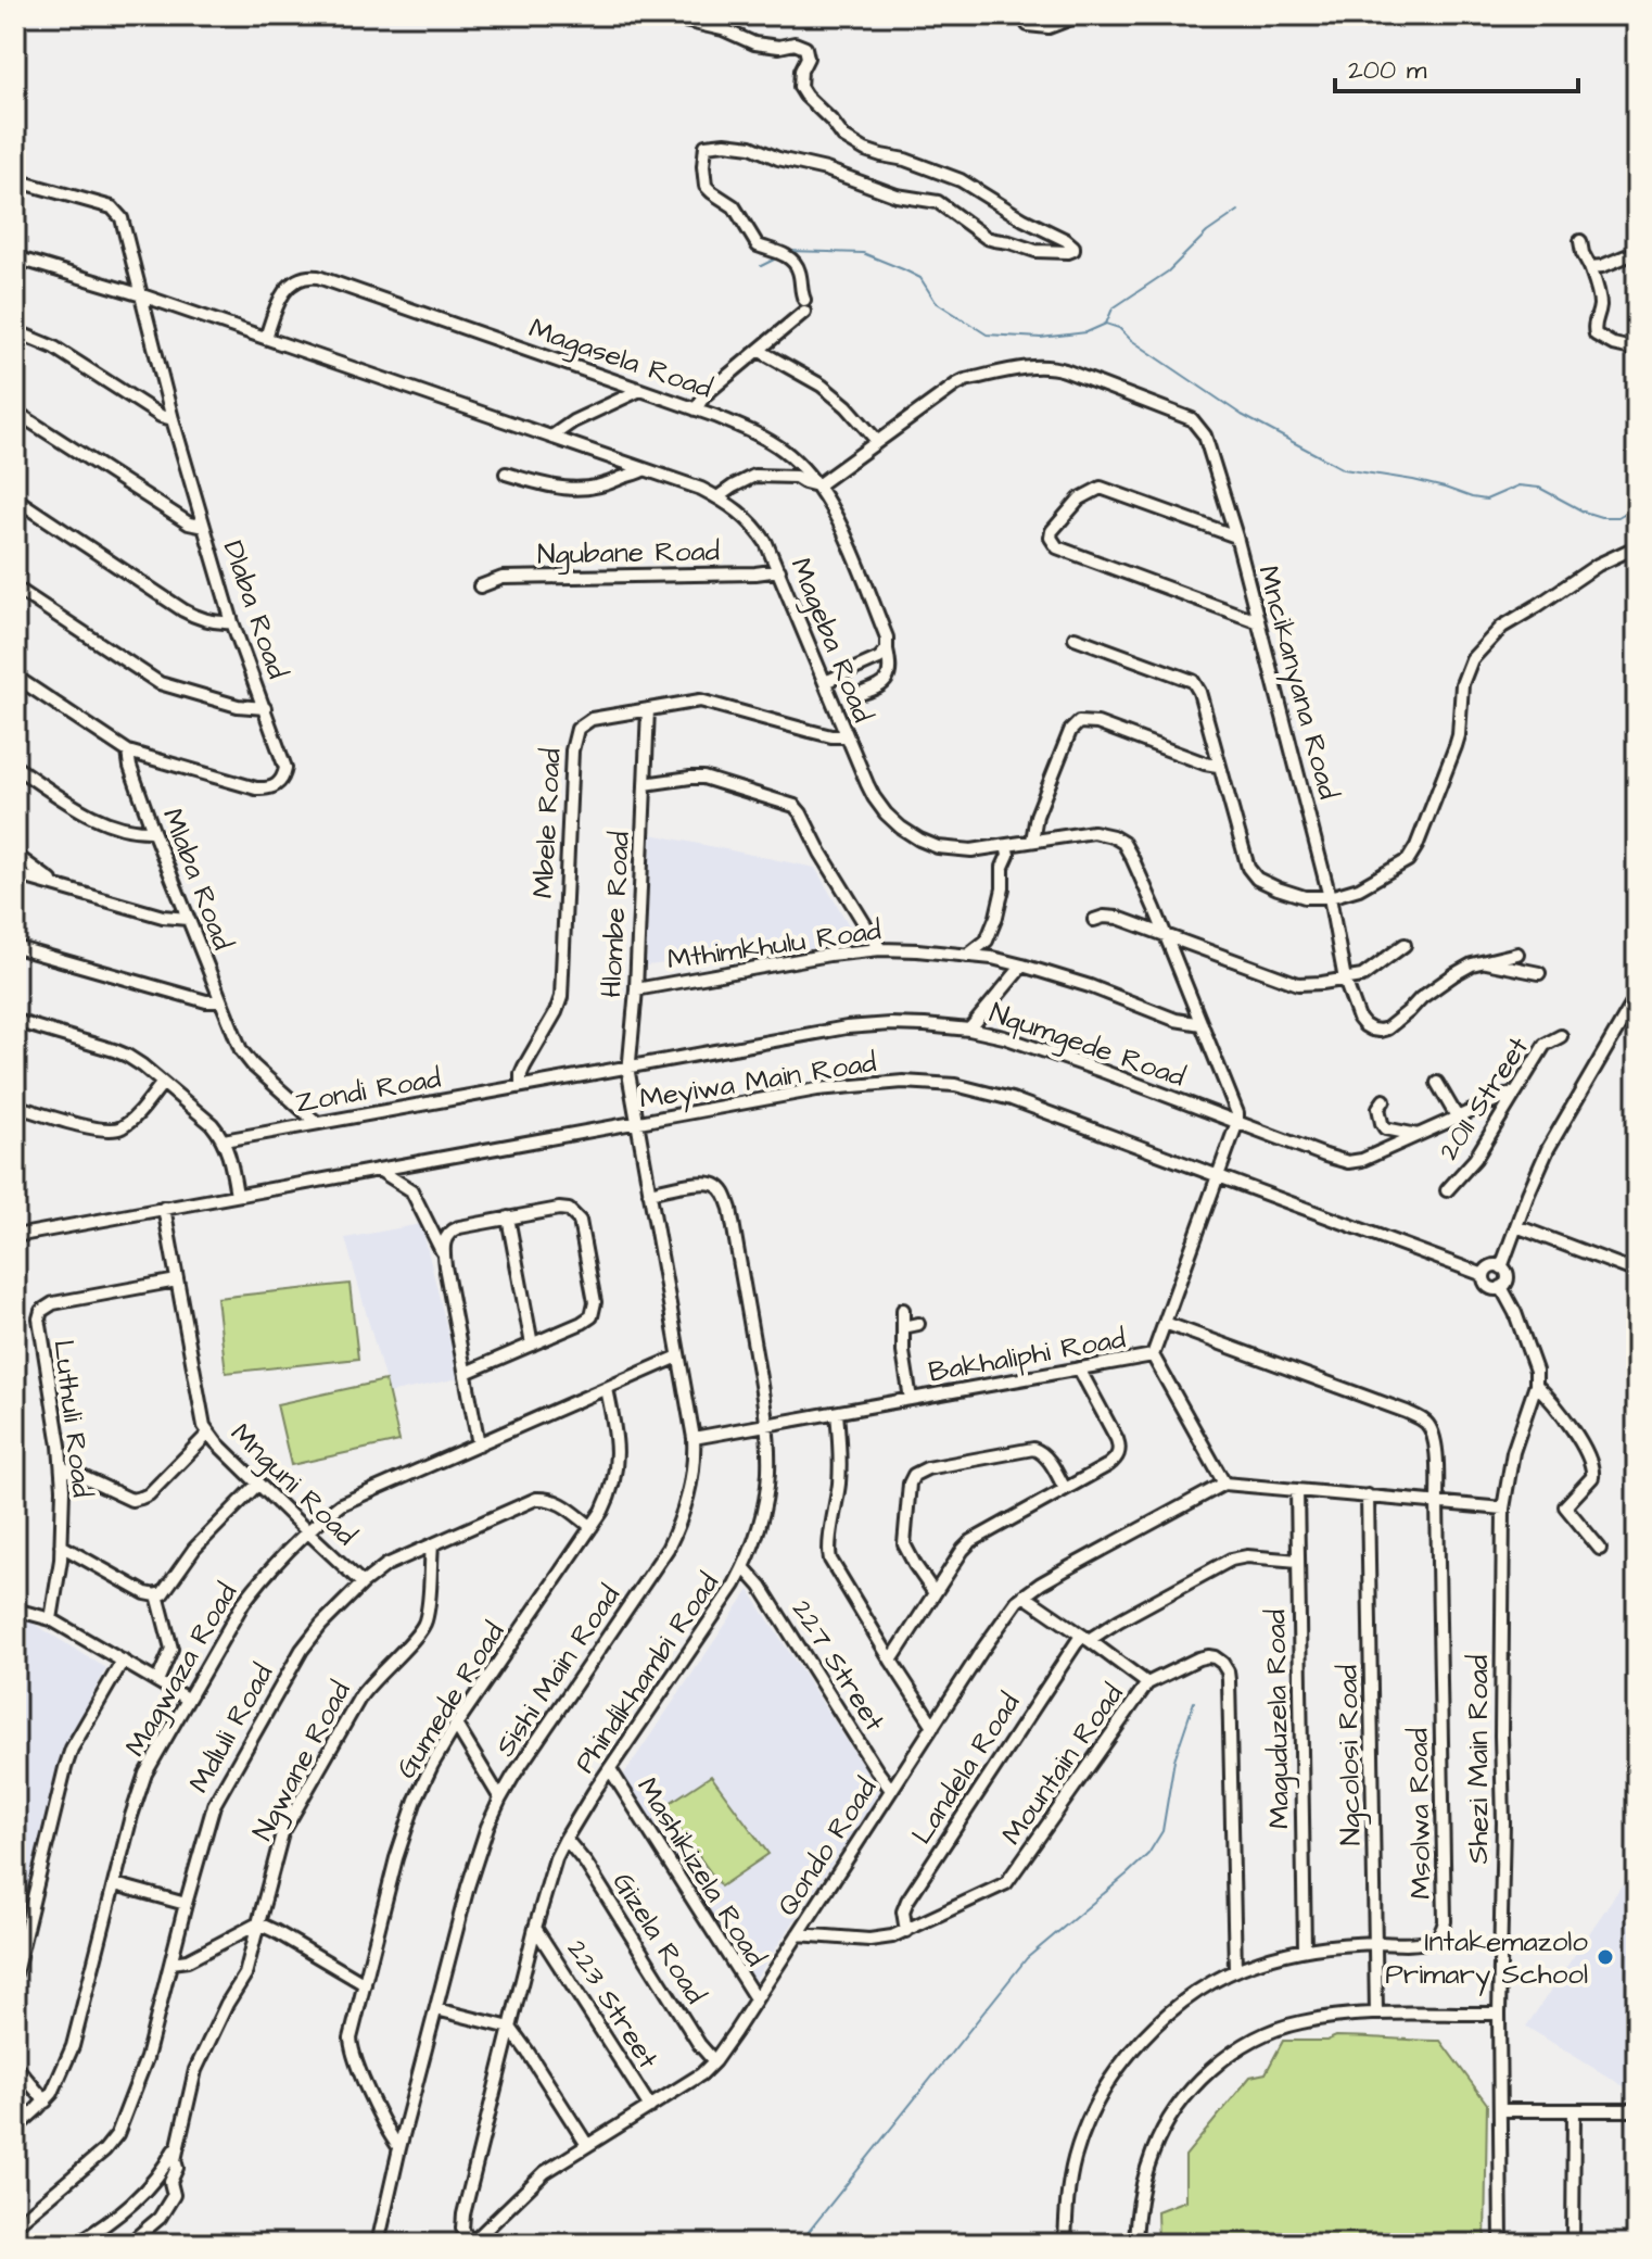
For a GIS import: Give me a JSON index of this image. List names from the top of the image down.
{
  "streets": {
    "street": [
      "Magasela Road",
      "Ngubane Road",
      "Dlaba Road",
      "Mageba Road",
      "Mncikanyana Road",
      "Mbele Road",
      "Mlaba Road",
      "Hlombe Road",
      "Mthimkhulu Road",
      "Nqumgede Road",
      "Meyiwa Main Road",
      "Zondi Road",
      "2011 Street",
      "Bakhaliphi Road",
      "Luthuli Road",
      "Mnguni Road",
      "227 Street",
      "Magwaza Road",
      "Sishi Main Road",
      "Phindikhambi Road",
      "Gumede Road",
      "Maguduzela Road",
      "Mdluli Road",
      "Ngcolosi Road",
      "Shezi Main Road",
      "Ngwane Road",
      "Mountain Road",
      "Landela Road",
      "Msolwa Road",
      "Qondo Road",
      "Mashikizela Road",
      "Gizela Road",
      "223 Street"
    ]
  },
  "crossings": [
    ["Magasela Road", "Mageba Road"],
    ["Magasela Road", "Mncikanyana Road"],
    ["Ngubane Road", "Mageba Road"],
    ["Dlaba Road", "Mageba Road"],
    ["Dlaba Road", "Mlaba Road"],
    ["Mageba Road", "Mbele Road"],
    ["Mageba Road", "Mthimkhulu Road"],
    ["Mageba Road", "Nqumgede Road"],
    ["Mbele Road", "Hlombe Road"],
    ["Mbele Road", "Nqumgede Road"],
    ["Mbele Road", "Zondi Road"],
    ["Mlaba Road", "Zondi Road"],
    ["Hlombe Road", "Mthimkhulu Road"],
    ["Hlombe Road", "Nqumgede Road"],
    ["Hlombe Road", "Meyiwa Main Road"],
    ["Hlombe Road", "Sishi Main Road"],
    ["Nqumgede Road", "Zondi Road"],
    ["Nqumgede Road", "2011 Street"],
    ["Meyiwa Main Road", "Mnguni Road"],
    ["Meyiwa Main Road", "Sishi Main Road"],
    ["Bakhaliphi Road", "Sishi Main Road"],
    ["Bakhaliphi Road", "Phindikhambi Road"],
    ["Bakhaliphi Road", "Qondo Road"],
    ["Luthuli Road", "Mnguni Road"],
    ["Mnguni Road", "Magwaza Road"],
    ["Mnguni Road", "Mdluli Road"],
    ["227 Street", "Phindikhambi Road"],
    ["227 Street", "Qondo Road"],
    ["Magwaza Road", "Sishi Main Road"],
    ["Magwaza Road", "Gumede Road"],
    ["Sishi Main Road", "Phindikhambi Road"],
    ["Sishi Main Road", "Gumede Road"],
    ["Phindikhambi Road", "Qondo Road"],
    ["Phindikhambi Road", "Mashikizela Road"],
    ["Phindikhambi Road", "Gizela Road"],
    ["Phindikhambi Road", "223 Street"],
    ["Gumede Road", "Mdluli Road"],
    ["Maguduzela Road", "Landela Road"],
    ["Maguduzela Road", "Msolwa Road"],
    ["Mdluli Road", "Ngwane Road"],
    ["Ngcolosi Road", "Msolwa Road"],
    ["Mountain Road", "Landela Road"],
    ["Mountain Road", "Msolwa Road"],
    ["Mountain Road", "Qondo Road"],
    ["Qondo Road", "Mashikizela Road"],
    ["Qondo Road", "Gizela Road"],
    ["Qondo Road", "223 Street"]
  ],
  "places": ["Intakemazolo Primary School"],
  "scale_bar": "200 m"
}
